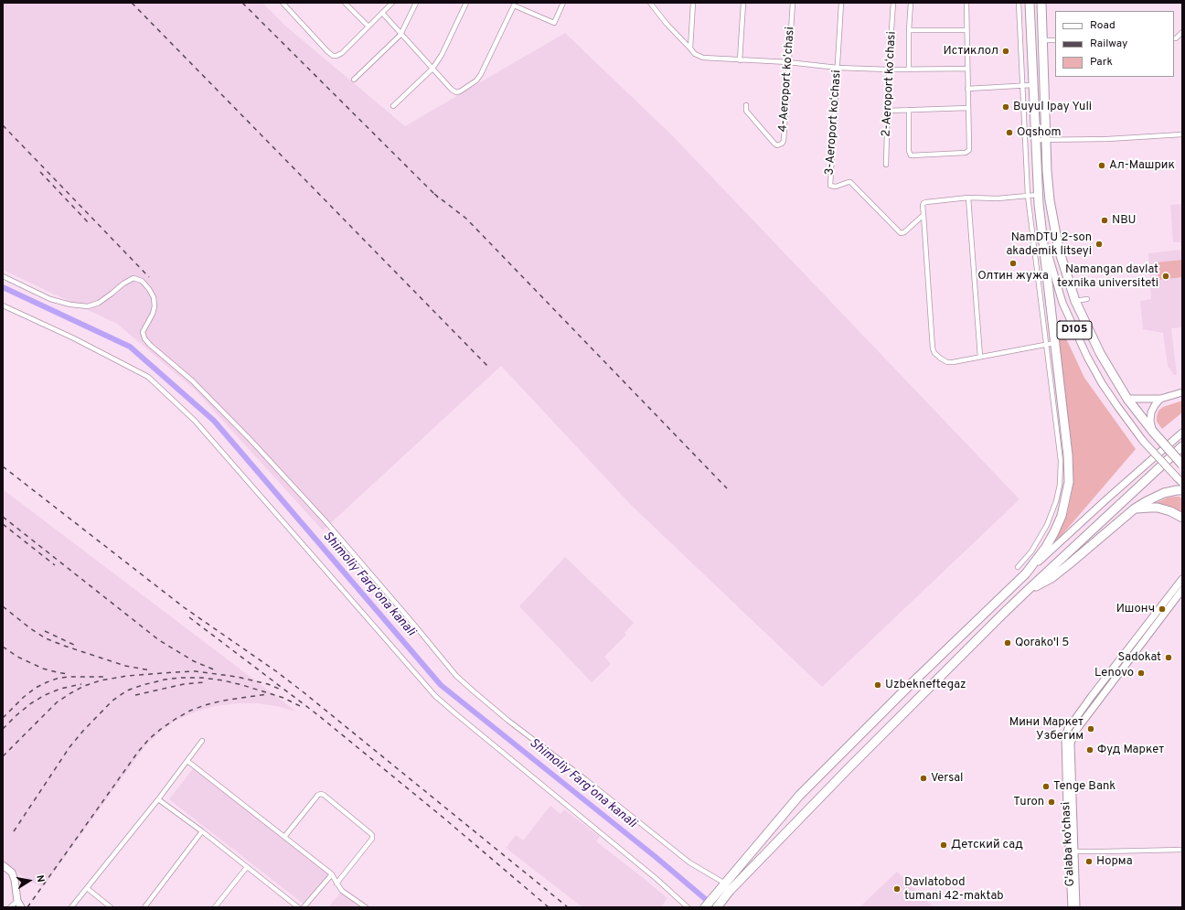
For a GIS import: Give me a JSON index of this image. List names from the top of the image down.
{
  "streets": {
    "highway": ["D105"],
    "main road": ["G'alaba ko'chasi"],
    "street": ["4-Aeroport koʻchasi", "2-Aeroport koʻchasi", "3-Aeroport koʻchasi"]
  },
  "water": ["Shimoliy Fargʻona kanali"],
  "places": [
    "Истиклол",
    "Buyul Ipay Yuli",
    "Oqshom",
    "Ал-Машрик",
    "NBU",
    "NamDTU 2-son akademik litseyi",
    "Олтин жужа",
    "Namangan davlat texnika universiteti",
    "Ишонч",
    "Qorako'l 5",
    "Sadokat",
    "Lenovo",
    "Uzbekneftegaz",
    "Мини Маркет Узбегим",
    "Фуд Маркет",
    "Versal",
    "Tenge Bank",
    "Turon",
    "Детский сад",
    "Норма",
    "Davlatobod tumani 42-maktab"
  ],
  "legend": ["Road", "Railway", "Park"],
  "north": "right"
}
